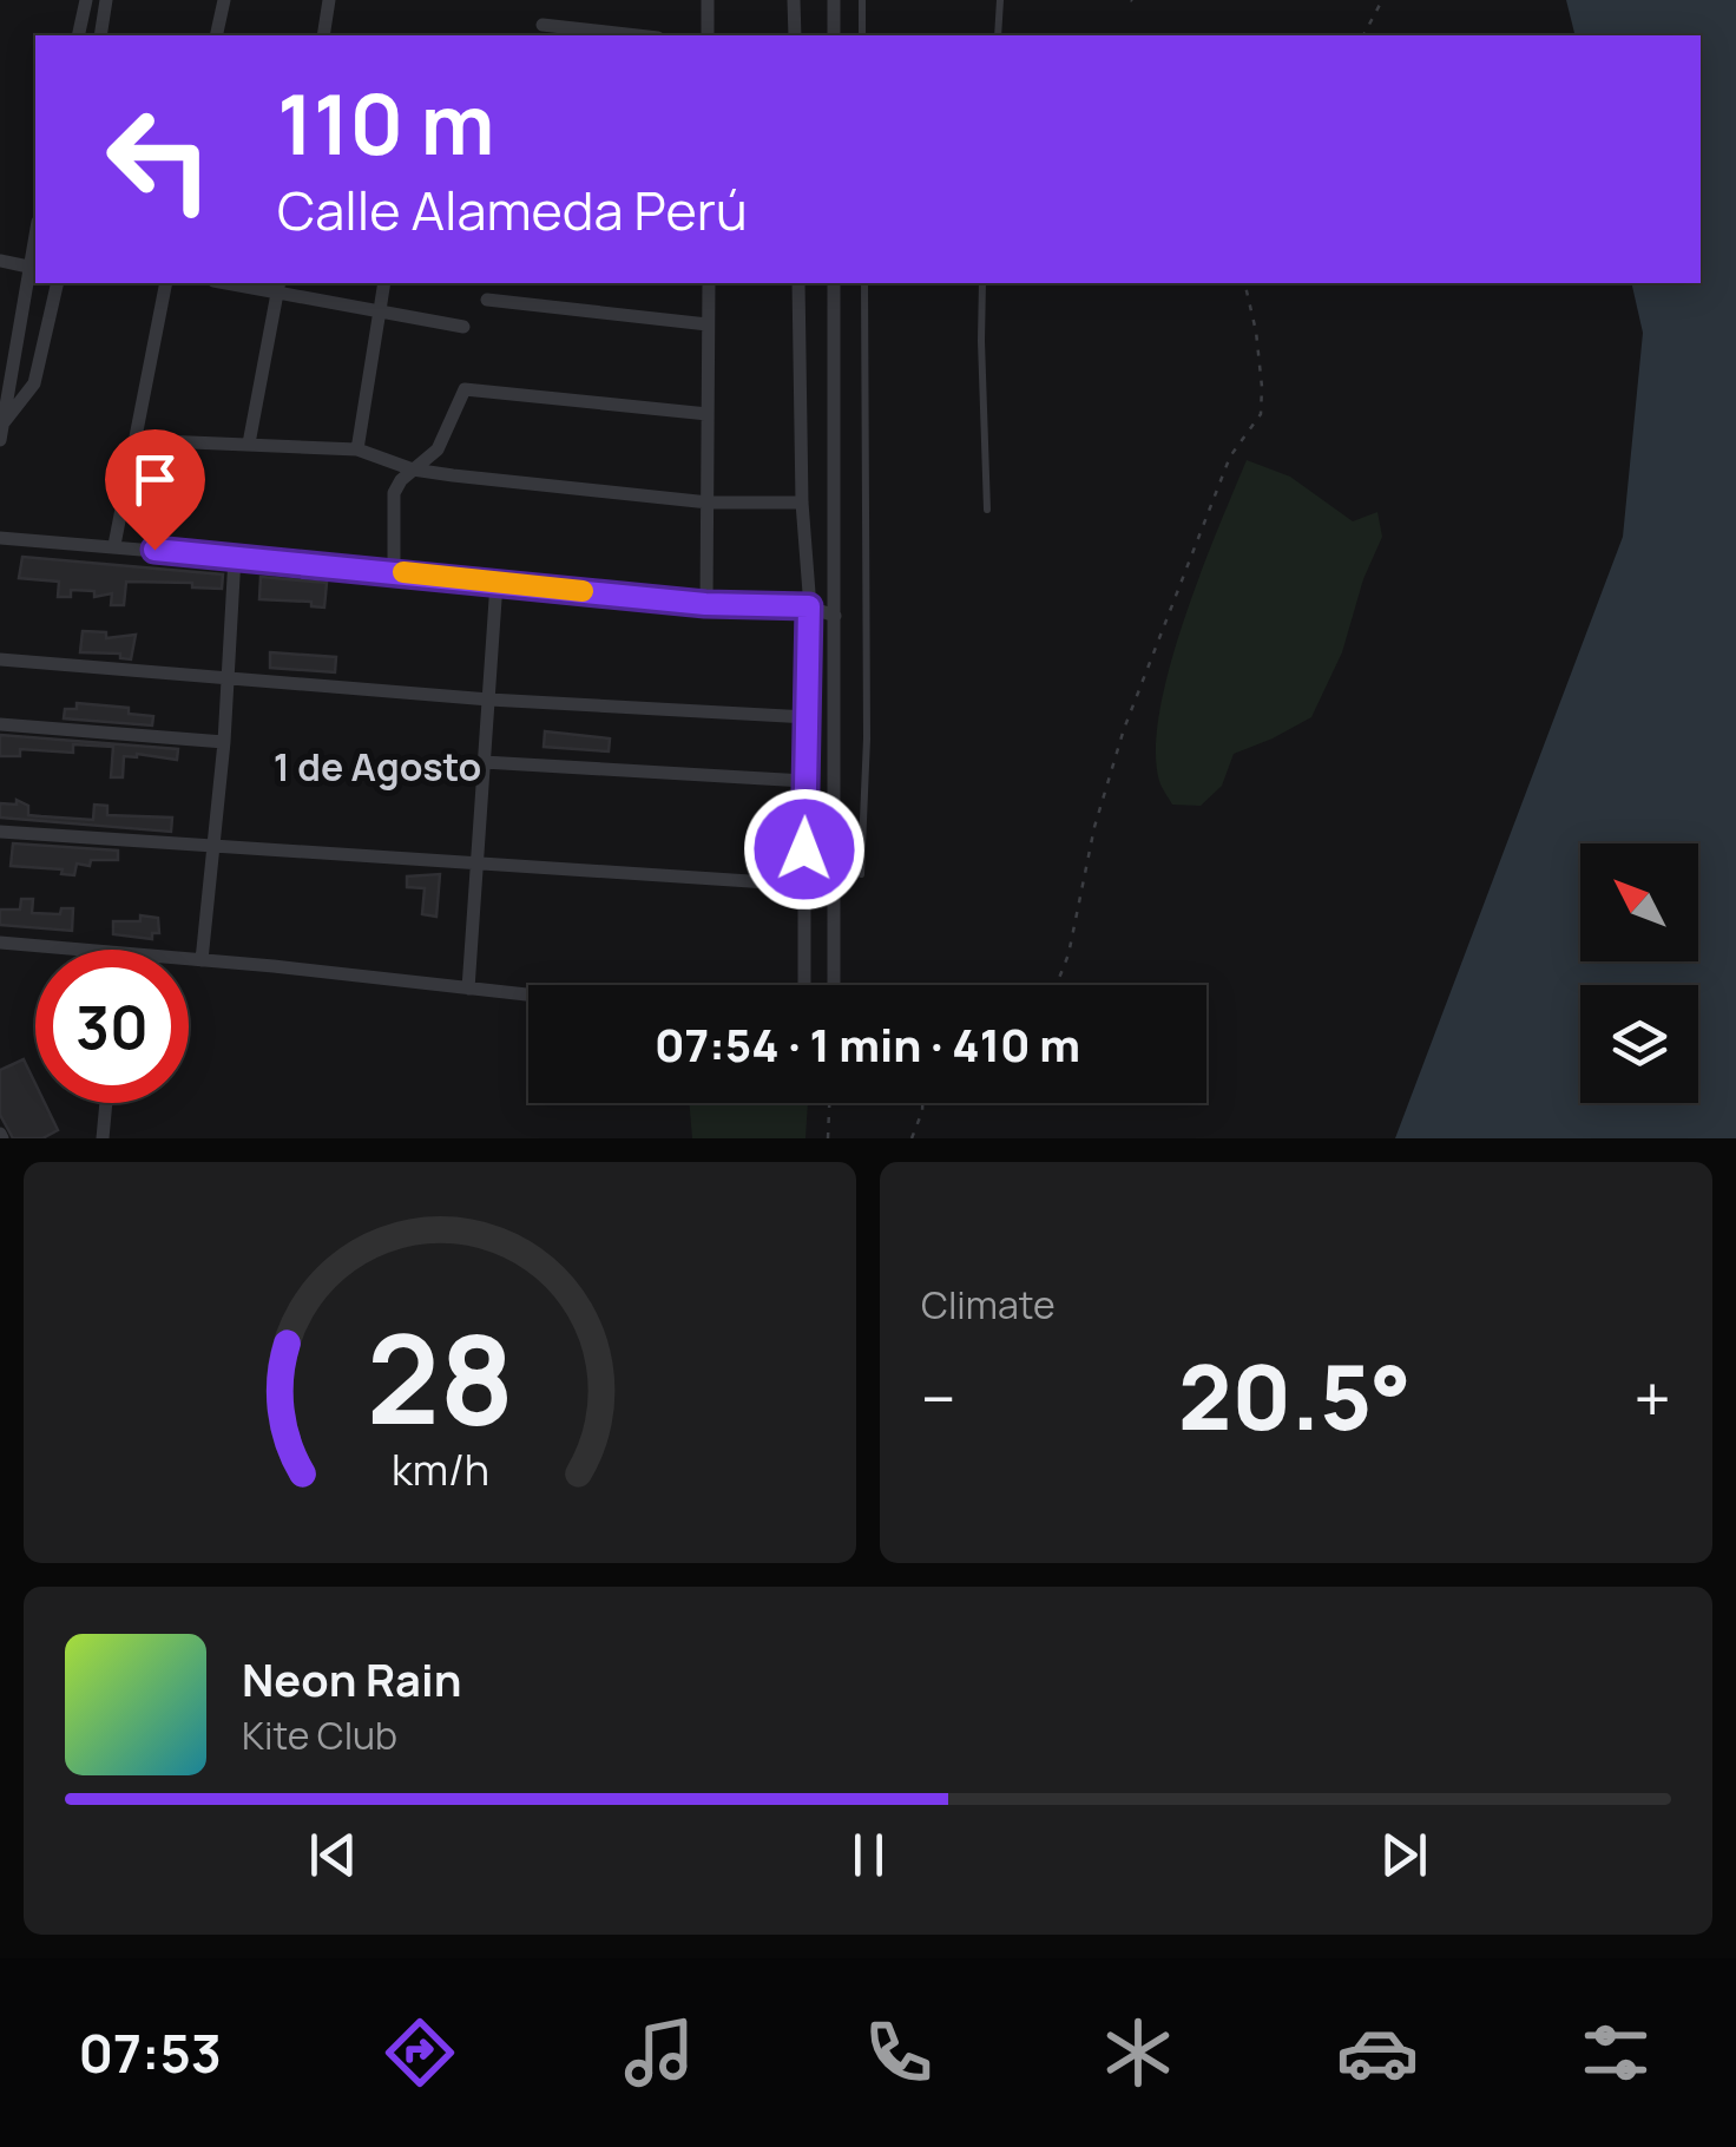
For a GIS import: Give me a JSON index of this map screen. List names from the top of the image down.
{
  "districts": ["1 de Agosto"],
  "north": "top left",
  "page": {
    "turn": ["110 m", "Calle Alameda Perú"],
    "limit": "30",
    "trip": "07:54 · 1 min · 410 m",
    "tile": "Climate",
    "heat": ["−", "20.5°", "+"],
    "song": ["Neon Rain", "Kite Club"],
    "tabs": "07:53",
    "gauge": ["28", "km/h"]
  }
}
